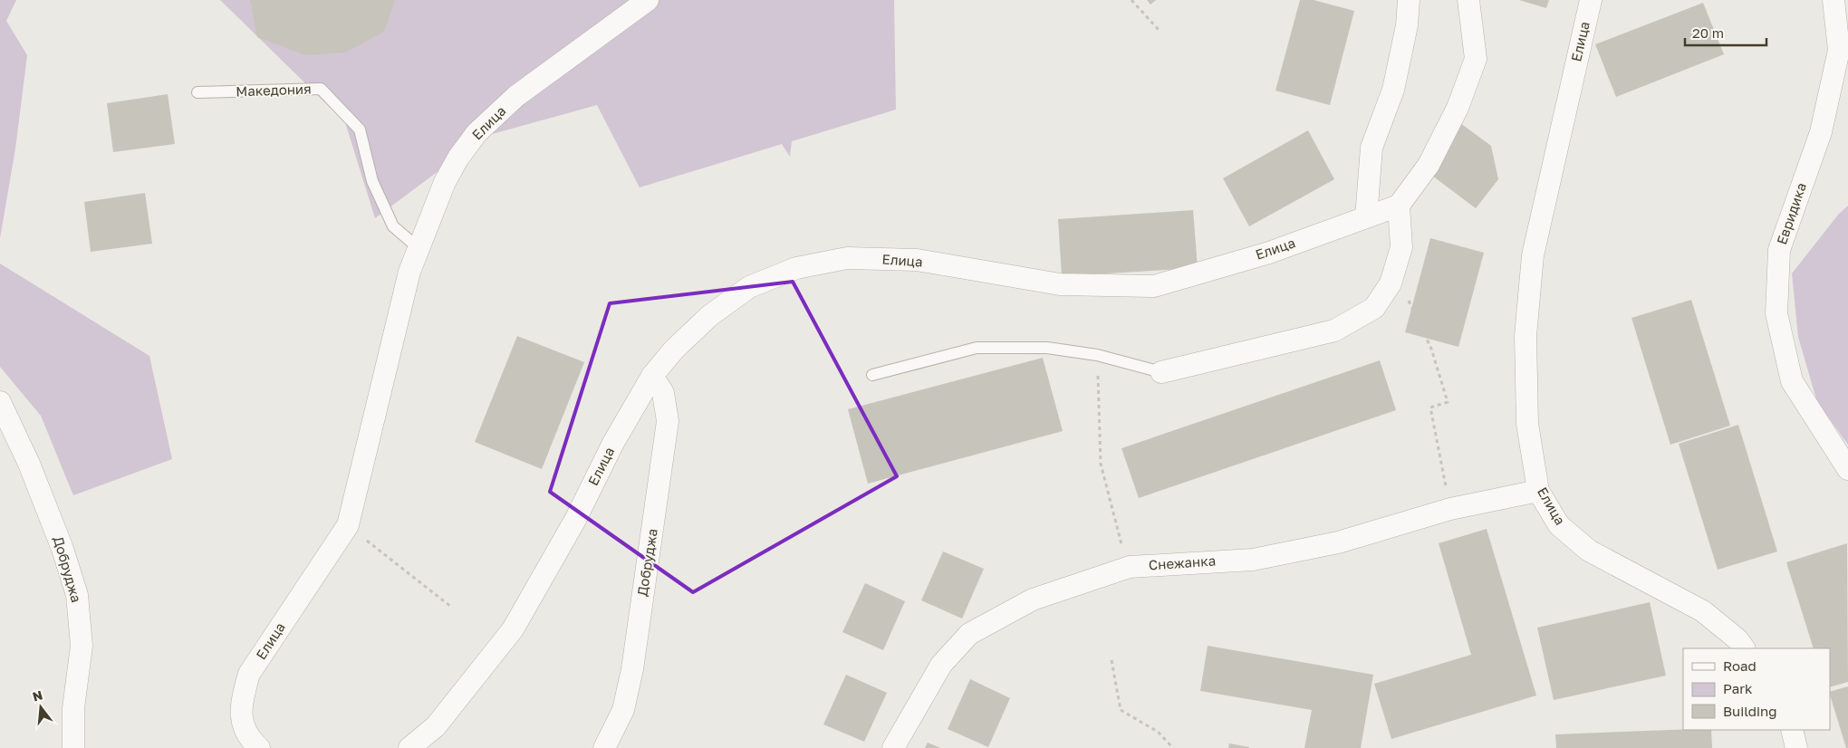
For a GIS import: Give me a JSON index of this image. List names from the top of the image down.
{
  "streets": {
    "street": [
      "Елица",
      "Евридика",
      "Добруджа",
      "Снежанка"
    ],
    "lane": ["Македония"]
  },
  "crossings": [
    ["Елица", "Македония"],
    ["Елица", "Добруджа"],
    ["Елица", "Снежанка"]
  ],
  "legend": ["Road", "Park", "Building"],
  "scale_bar": "20 m",
  "north": "top"
}
